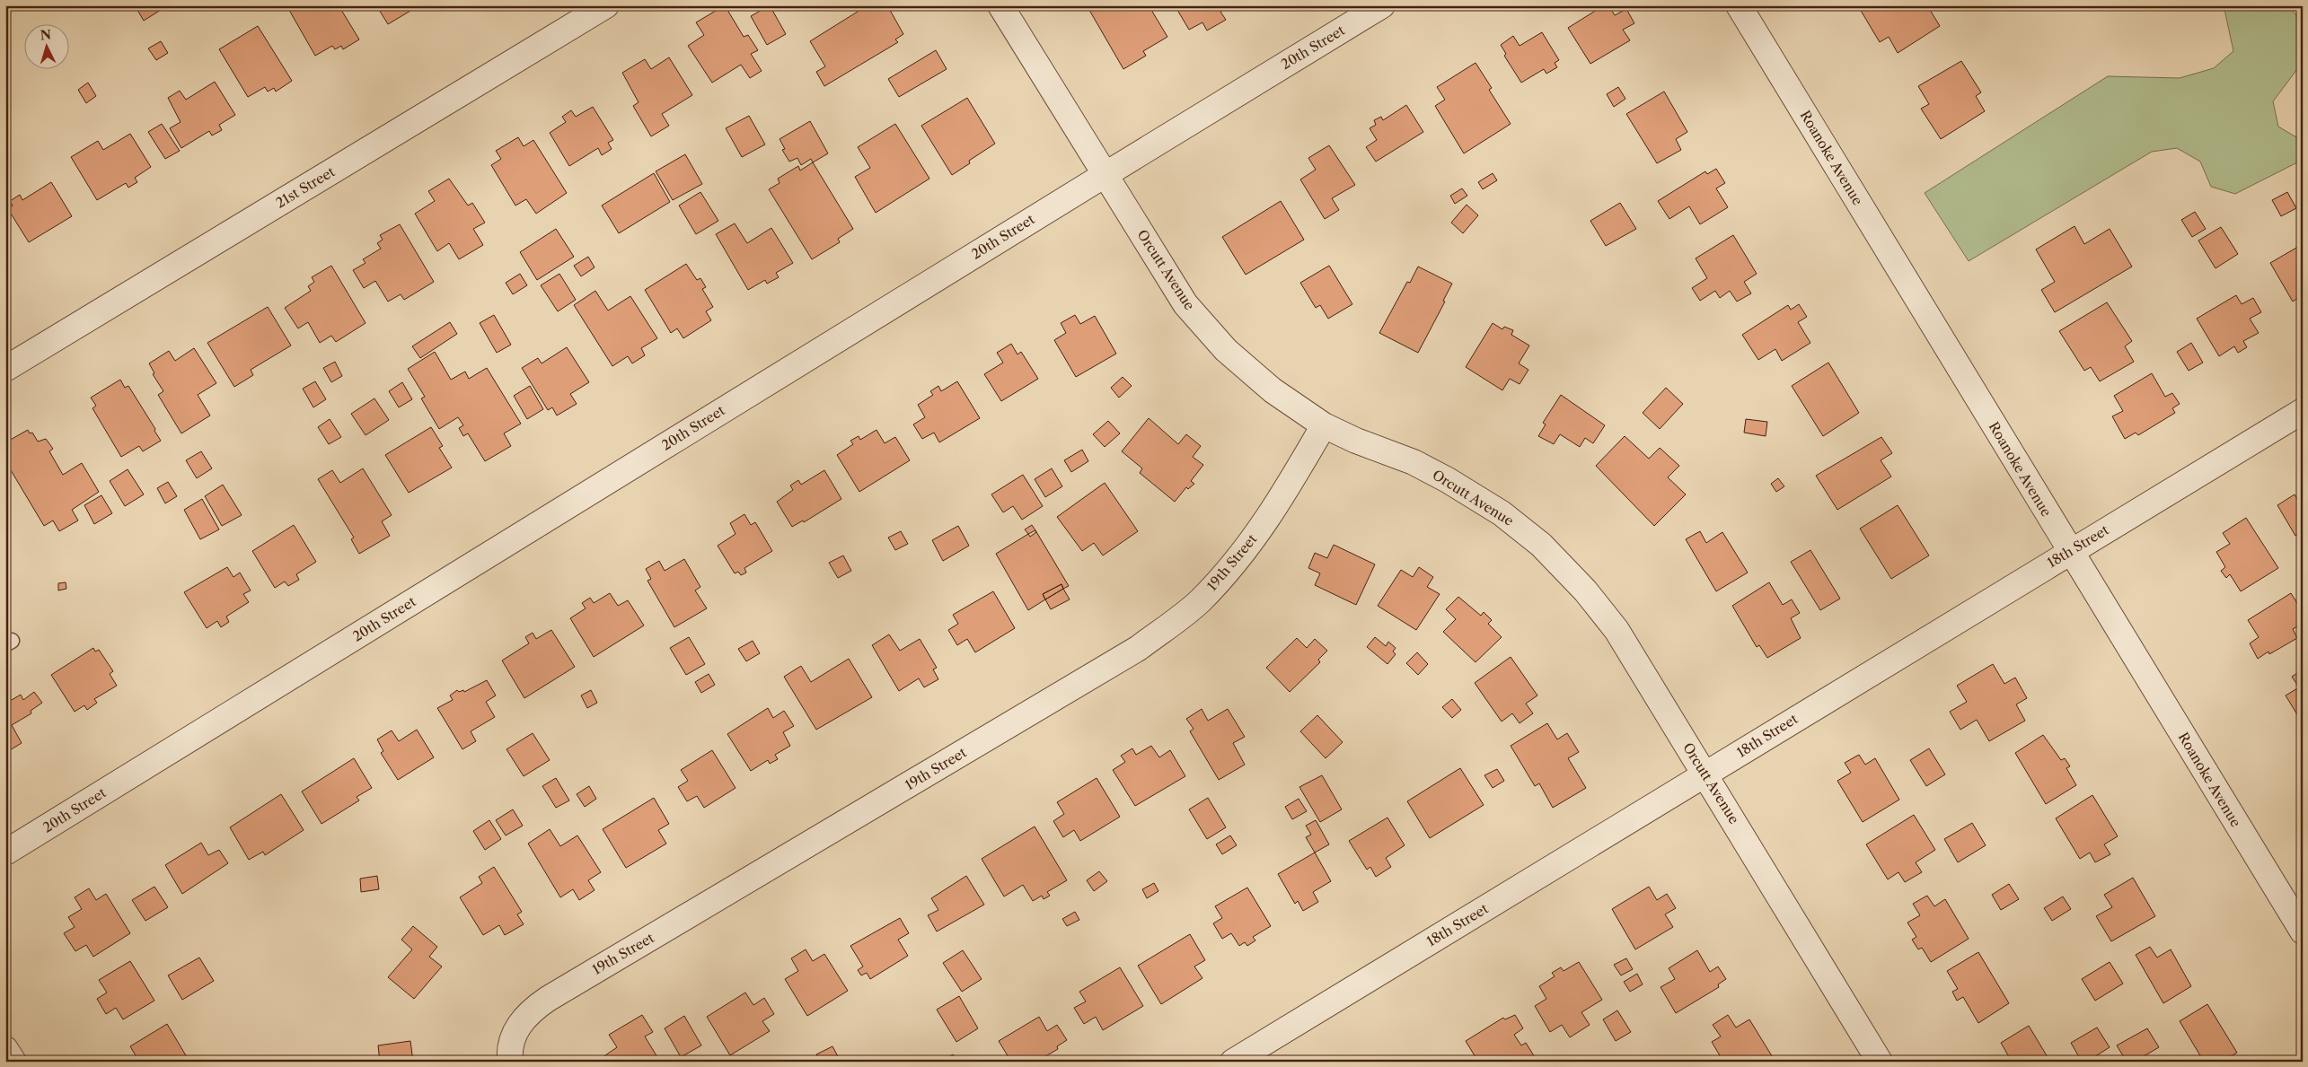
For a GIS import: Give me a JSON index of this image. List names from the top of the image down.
{
  "streets": {
    "street": [
      "20th Street",
      "Roanoke Avenue",
      "21st Street",
      "Orcutt Avenue",
      "18th Street",
      "19th Street"
    ]
  },
  "crossings": [
    ["20th Street", "Orcutt Avenue"],
    ["Roanoke Avenue", "18th Street"],
    ["Orcutt Avenue", "18th Street"],
    ["Orcutt Avenue", "19th Street"]
  ],
  "north": "top"
}
